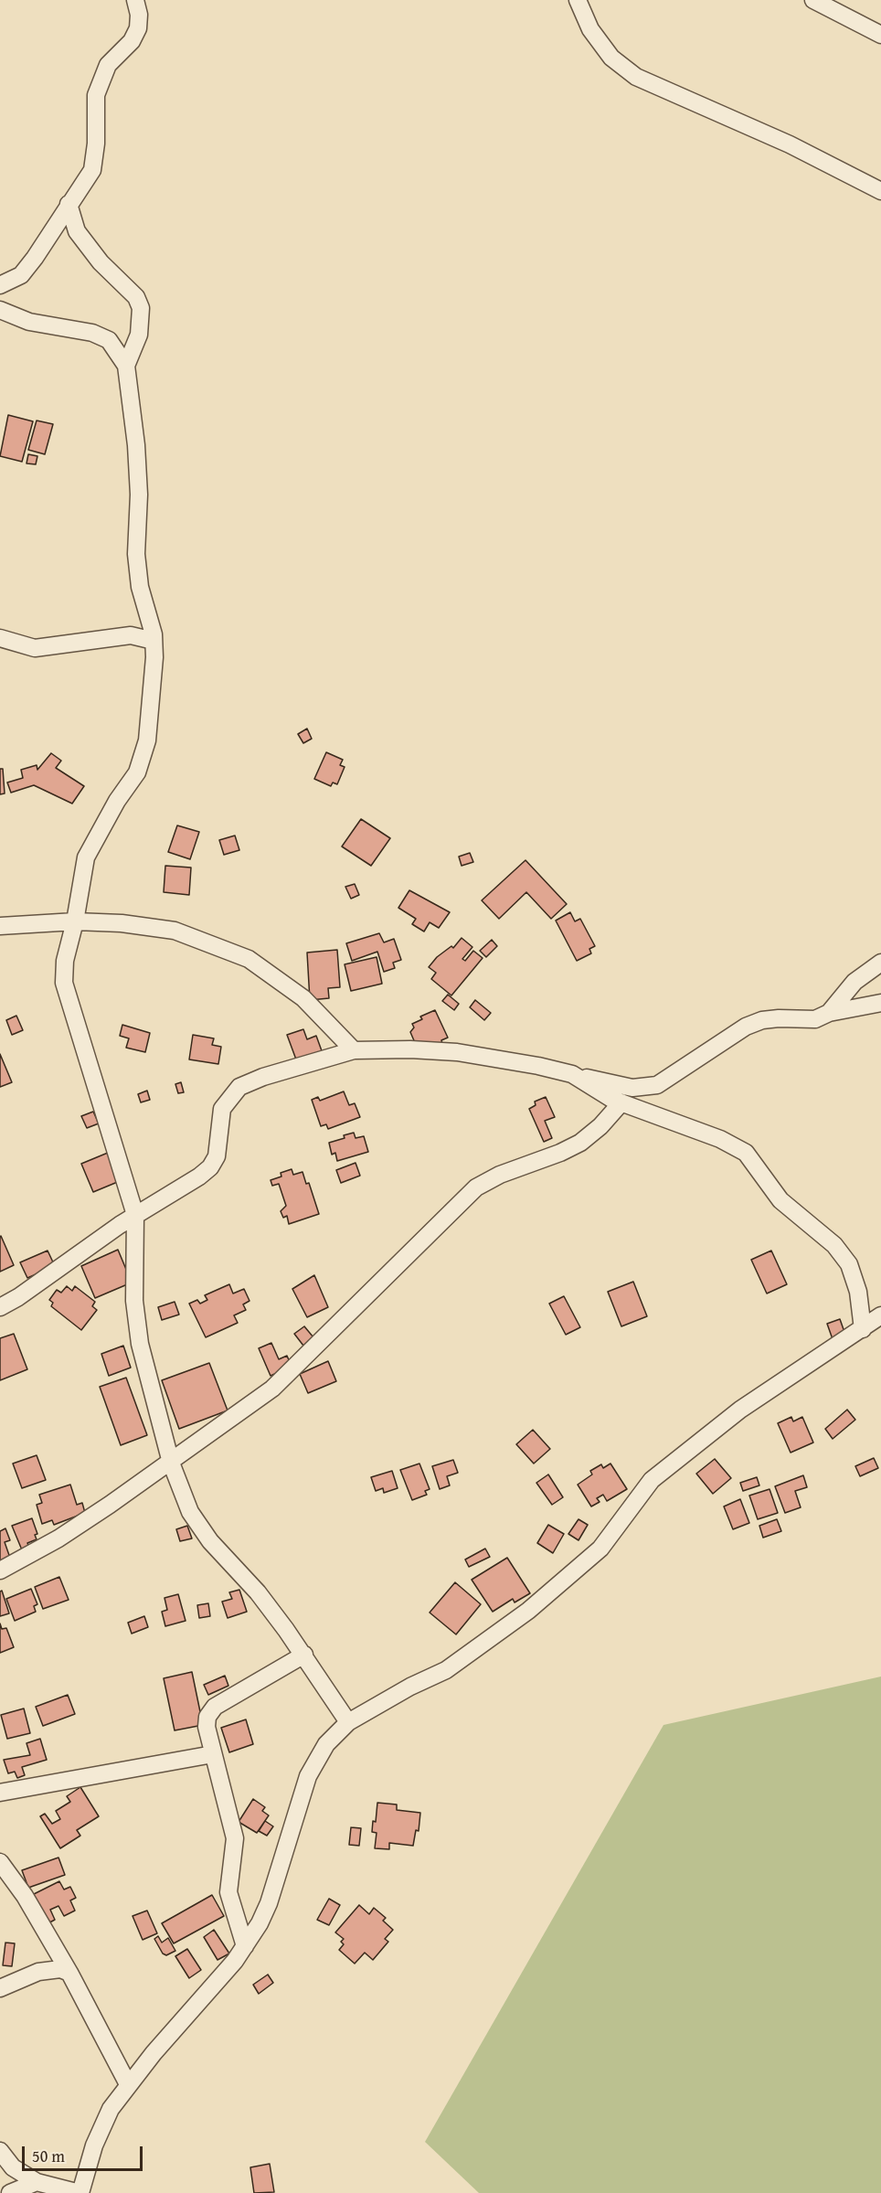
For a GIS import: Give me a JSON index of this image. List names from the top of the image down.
{
  "scale_bar": "50 m"
}
